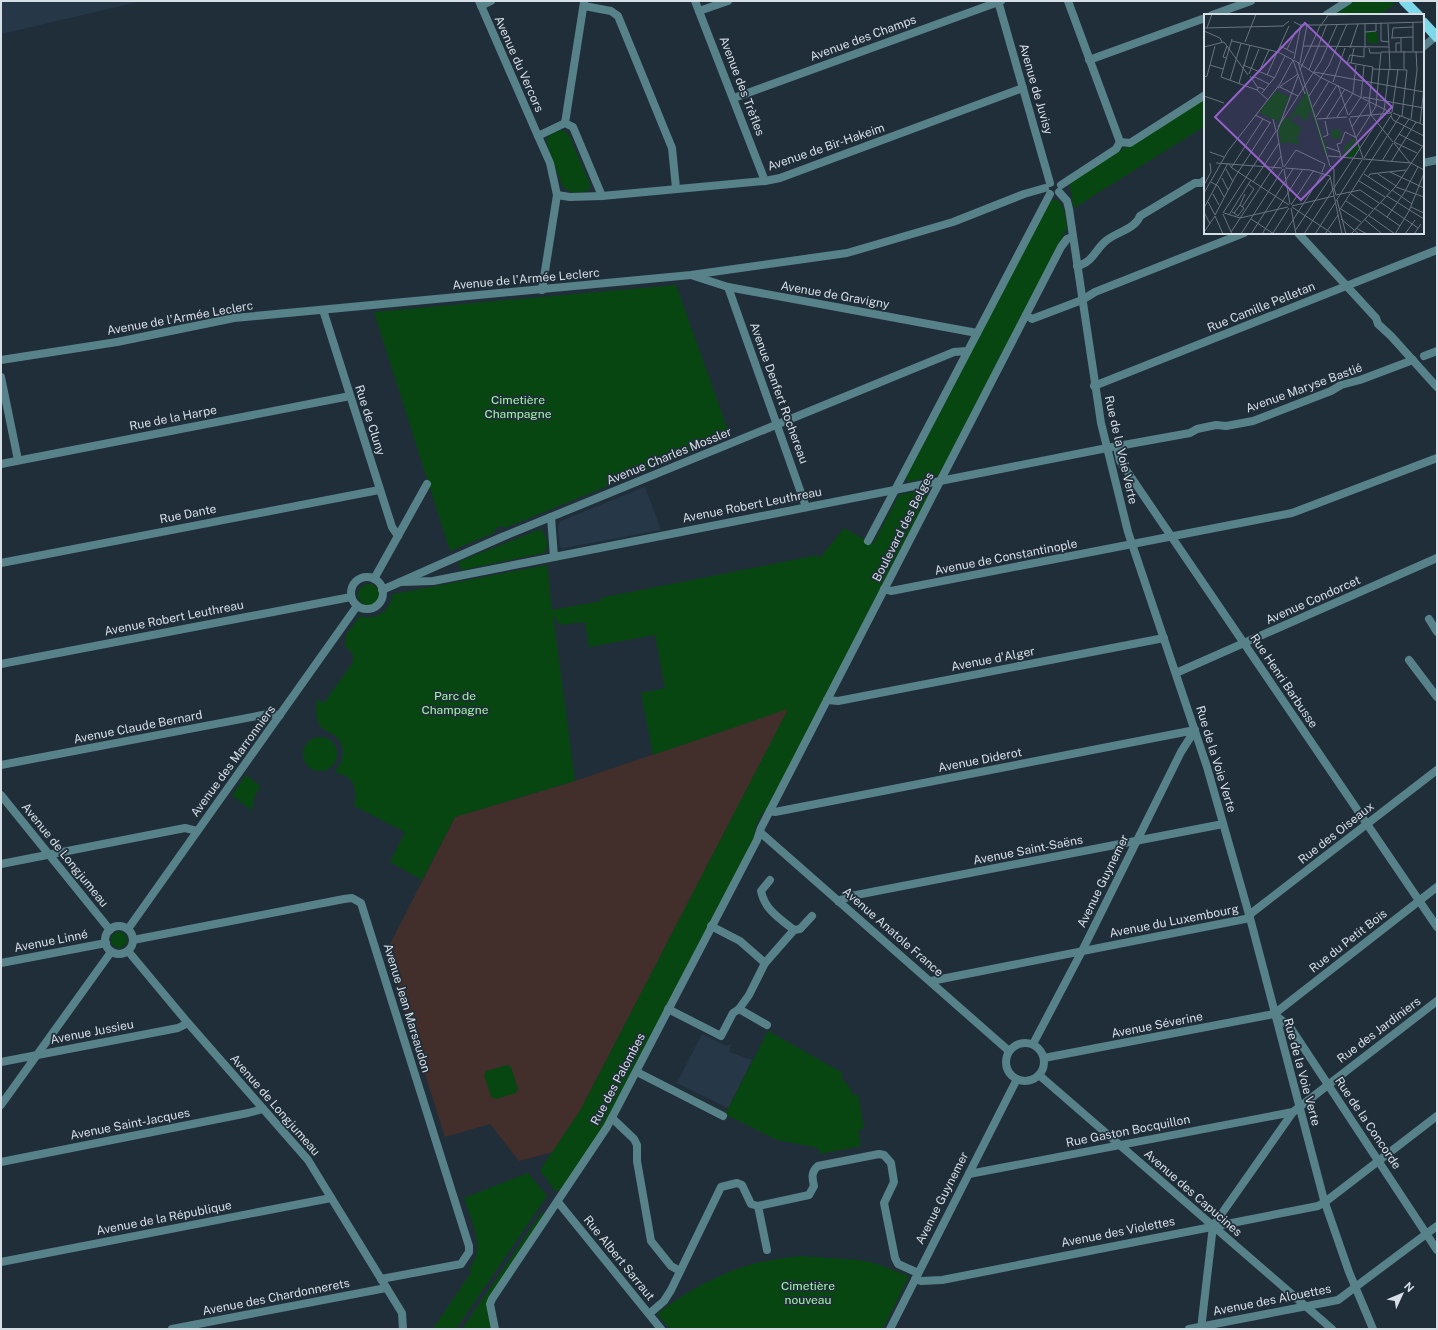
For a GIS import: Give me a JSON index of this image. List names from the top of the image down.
{
  "streets": {
    "street": [
      "Avenue des Champs",
      "Avenue du Vercors",
      "Avenue des Trèfles",
      "Avenue de Juvisy",
      "Avenue de Bir-Hakeim",
      "Avenue de l'Armée Leclerc",
      "Avenue de Gravigny",
      "Rue Camille Pelletan",
      "Avenue Maryse Bastié",
      "Avenue Denfert Rochereau",
      "Rue de la Harpe",
      "Rue de Cluny",
      "Rue de la Voie Verte",
      "Avenue Charles Mossler",
      "Avenue Robert Leuthreau",
      "Rue Dante",
      "Boulevard des Belges",
      "Avenue de Constantinople",
      "Avenue Condorcet",
      "Avenue d'Alger",
      "Rue Henri Barbusse",
      "Avenue Claude Bernard",
      "Avenue Diderot",
      "Avenue des Marronniers",
      "Rue des Oiseaux",
      "Avenue Saint-Saëns",
      "Avenue de Longjumeau",
      "Avenue Guynemer",
      "Avenue du Luxembourg",
      "Avenue Anatole France",
      "Avenue Linné",
      "Rue du Petit Bois",
      "Avenue Jean Marsaudon",
      "Avenue Séverine",
      "Rue des Jardiniers",
      "Avenue Jussieu",
      "Rue des Palombes",
      "Rue de la Concorde",
      "Avenue Saint-Jacques",
      "Rue Gaston Bocquillon",
      "Avenue des Capucines",
      "Avenue de la République",
      "Avenue des Violettes",
      "Rue Albert Sarraut",
      "Avenue des Chardonnerets",
      "Avenue des Alouettes"
    ]
  },
  "crossings": [
    ["Avenue des Champs", "Avenue des Trèfles"],
    ["Avenue des Champs", "Avenue de Juvisy"],
    ["Avenue du Vercors", "Avenue de Bir-Hakeim"],
    ["Avenue des Trèfles", "Avenue de Bir-Hakeim"],
    ["Avenue de Juvisy", "Avenue de Bir-Hakeim"],
    ["Avenue de Juvisy", "Avenue de l'Armée Leclerc"],
    ["Avenue de Juvisy", "Boulevard des Belges"],
    ["Avenue de l'Armée Leclerc", "Avenue de Gravigny"],
    ["Avenue de l'Armée Leclerc", "Rue de Cluny"],
    ["Avenue de l'Armée Leclerc", "Boulevard des Belges"],
    ["Avenue de Gravigny", "Avenue Denfert Rochereau"],
    ["Avenue de Gravigny", "Boulevard des Belges"],
    ["Rue Camille Pelletan", "Rue de la Voie Verte"],
    ["Avenue Maryse Bastié", "Rue de la Voie Verte"],
    ["Avenue Maryse Bastié", "Avenue Robert Leuthreau"],
    ["Avenue Maryse Bastié", "Rue Henri Barbusse"],
    ["Avenue Denfert Rochereau", "Avenue Charles Mossler"],
    ["Avenue Denfert Rochereau", "Avenue Robert Leuthreau"],
    ["Rue de la Harpe", "Rue de Cluny"],
    ["Rue de Cluny", "Rue Dante"],
    ["Rue de la Voie Verte", "Avenue Robert Leuthreau"],
    ["Rue de la Voie Verte", "Boulevard des Belges"],
    ["Rue de la Voie Verte", "Avenue de Constantinople"],
    ["Rue de la Voie Verte", "Avenue Condorcet"],
    ["Rue de la Voie Verte", "Avenue d'Alger"],
    ["Rue de la Voie Verte", "Avenue Diderot"],
    ["Rue de la Voie Verte", "Rue des Oiseaux"],
    ["Rue de la Voie Verte", "Avenue Saint-Saëns"],
    ["Rue de la Voie Verte", "Avenue Guynemer"],
    ["Rue de la Voie Verte", "Avenue du Luxembourg"],
    ["Rue de la Voie Verte", "Rue du Petit Bois"],
    ["Rue de la Voie Verte", "Avenue Séverine"],
    ["Rue de la Voie Verte", "Rue des Jardiniers"],
    ["Rue de la Voie Verte", "Rue de la Concorde"],
    ["Rue de la Voie Verte", "Rue Gaston Bocquillon"],
    ["Rue de la Voie Verte", "Avenue des Violettes"],
    ["Rue de la Voie Verte", "Avenue des Alouettes"],
    ["Avenue Charles Mossler", "Avenue Robert Leuthreau"],
    ["Avenue Charles Mossler", "Boulevard des Belges"],
    ["Avenue Charles Mossler", "Avenue des Marronniers"],
    ["Avenue Robert Leuthreau", "Boulevard des Belges"],
    ["Avenue Robert Leuthreau", "Avenue des Marronniers"],
    ["Boulevard des Belges", "Avenue de Constantinople"],
    ["Boulevard des Belges", "Avenue d'Alger"],
    ["Boulevard des Belges", "Avenue Diderot"],
    ["Boulevard des Belges", "Avenue Anatole France"],
    ["Boulevard des Belges", "Rue des Palombes"],
    ["Avenue de Constantinople", "Rue Henri Barbusse"],
    ["Avenue Condorcet", "Rue Henri Barbusse"],
    ["Rue Henri Barbusse", "Rue des Oiseaux"],
    ["Rue Henri Barbusse", "Rue du Petit Bois"],
    ["Avenue Claude Bernard", "Avenue des Marronniers"],
    ["Avenue Diderot", "Avenue Guynemer"],
    ["Avenue des Marronniers", "Avenue de Longjumeau"],
    ["Avenue des Marronniers", "Avenue Linné"],
    ["Avenue des Marronniers", "Avenue Jean Marsaudon"],
    ["Rue des Oiseaux", "Avenue du Luxembourg"],
    ["Avenue Saint-Saëns", "Avenue Guynemer"],
    ["Avenue Saint-Saëns", "Avenue Anatole France"],
    ["Avenue de Longjumeau", "Avenue Linné"],
    ["Avenue de Longjumeau", "Avenue Jean Marsaudon"],
    ["Avenue de Longjumeau", "Avenue Jussieu"],
    ["Avenue de Longjumeau", "Avenue Saint-Jacques"],
    ["Avenue de Longjumeau", "Avenue de la République"],
    ["Avenue de Longjumeau", "Avenue des Chardonnerets"],
    ["Avenue Guynemer", "Avenue du Luxembourg"],
    ["Avenue Guynemer", "Avenue Anatole France"],
    ["Avenue Guynemer", "Avenue Séverine"],
    ["Avenue Guynemer", "Rue Gaston Bocquillon"],
    ["Avenue Guynemer", "Avenue des Capucines"],
    ["Avenue Guynemer", "Avenue des Violettes"],
    ["Avenue du Luxembourg", "Avenue Anatole France"],
    ["Avenue Anatole France", "Avenue Séverine"],
    ["Avenue Anatole France", "Rue des Palombes"],
    ["Avenue Anatole France", "Avenue des Capucines"],
    ["Avenue Linné", "Avenue Jean Marsaudon"],
    ["Rue du Petit Bois", "Avenue Séverine"],
    ["Rue du Petit Bois", "Rue de la Concorde"],
    ["Avenue Séverine", "Rue de la Concorde"],
    ["Avenue Séverine", "Avenue des Capucines"],
    ["Rue des Jardiniers", "Rue de la Concorde"],
    ["Rue des Jardiniers", "Rue Gaston Bocquillon"],
    ["Rue des Palombes", "Rue Albert Sarraut"],
    ["Rue de la Concorde", "Avenue des Violettes"],
    ["Rue de la Concorde", "Avenue des Alouettes"],
    ["Rue Gaston Bocquillon", "Avenue des Capucines"],
    ["Avenue des Capucines", "Avenue des Violettes"],
    ["Avenue des Capucines", "Avenue des Alouettes"]
  ],
  "parks": ["Cimetière Champagne", "Parc de Champagne", "Cimetière nouveau"],
  "north": "top right"
}
